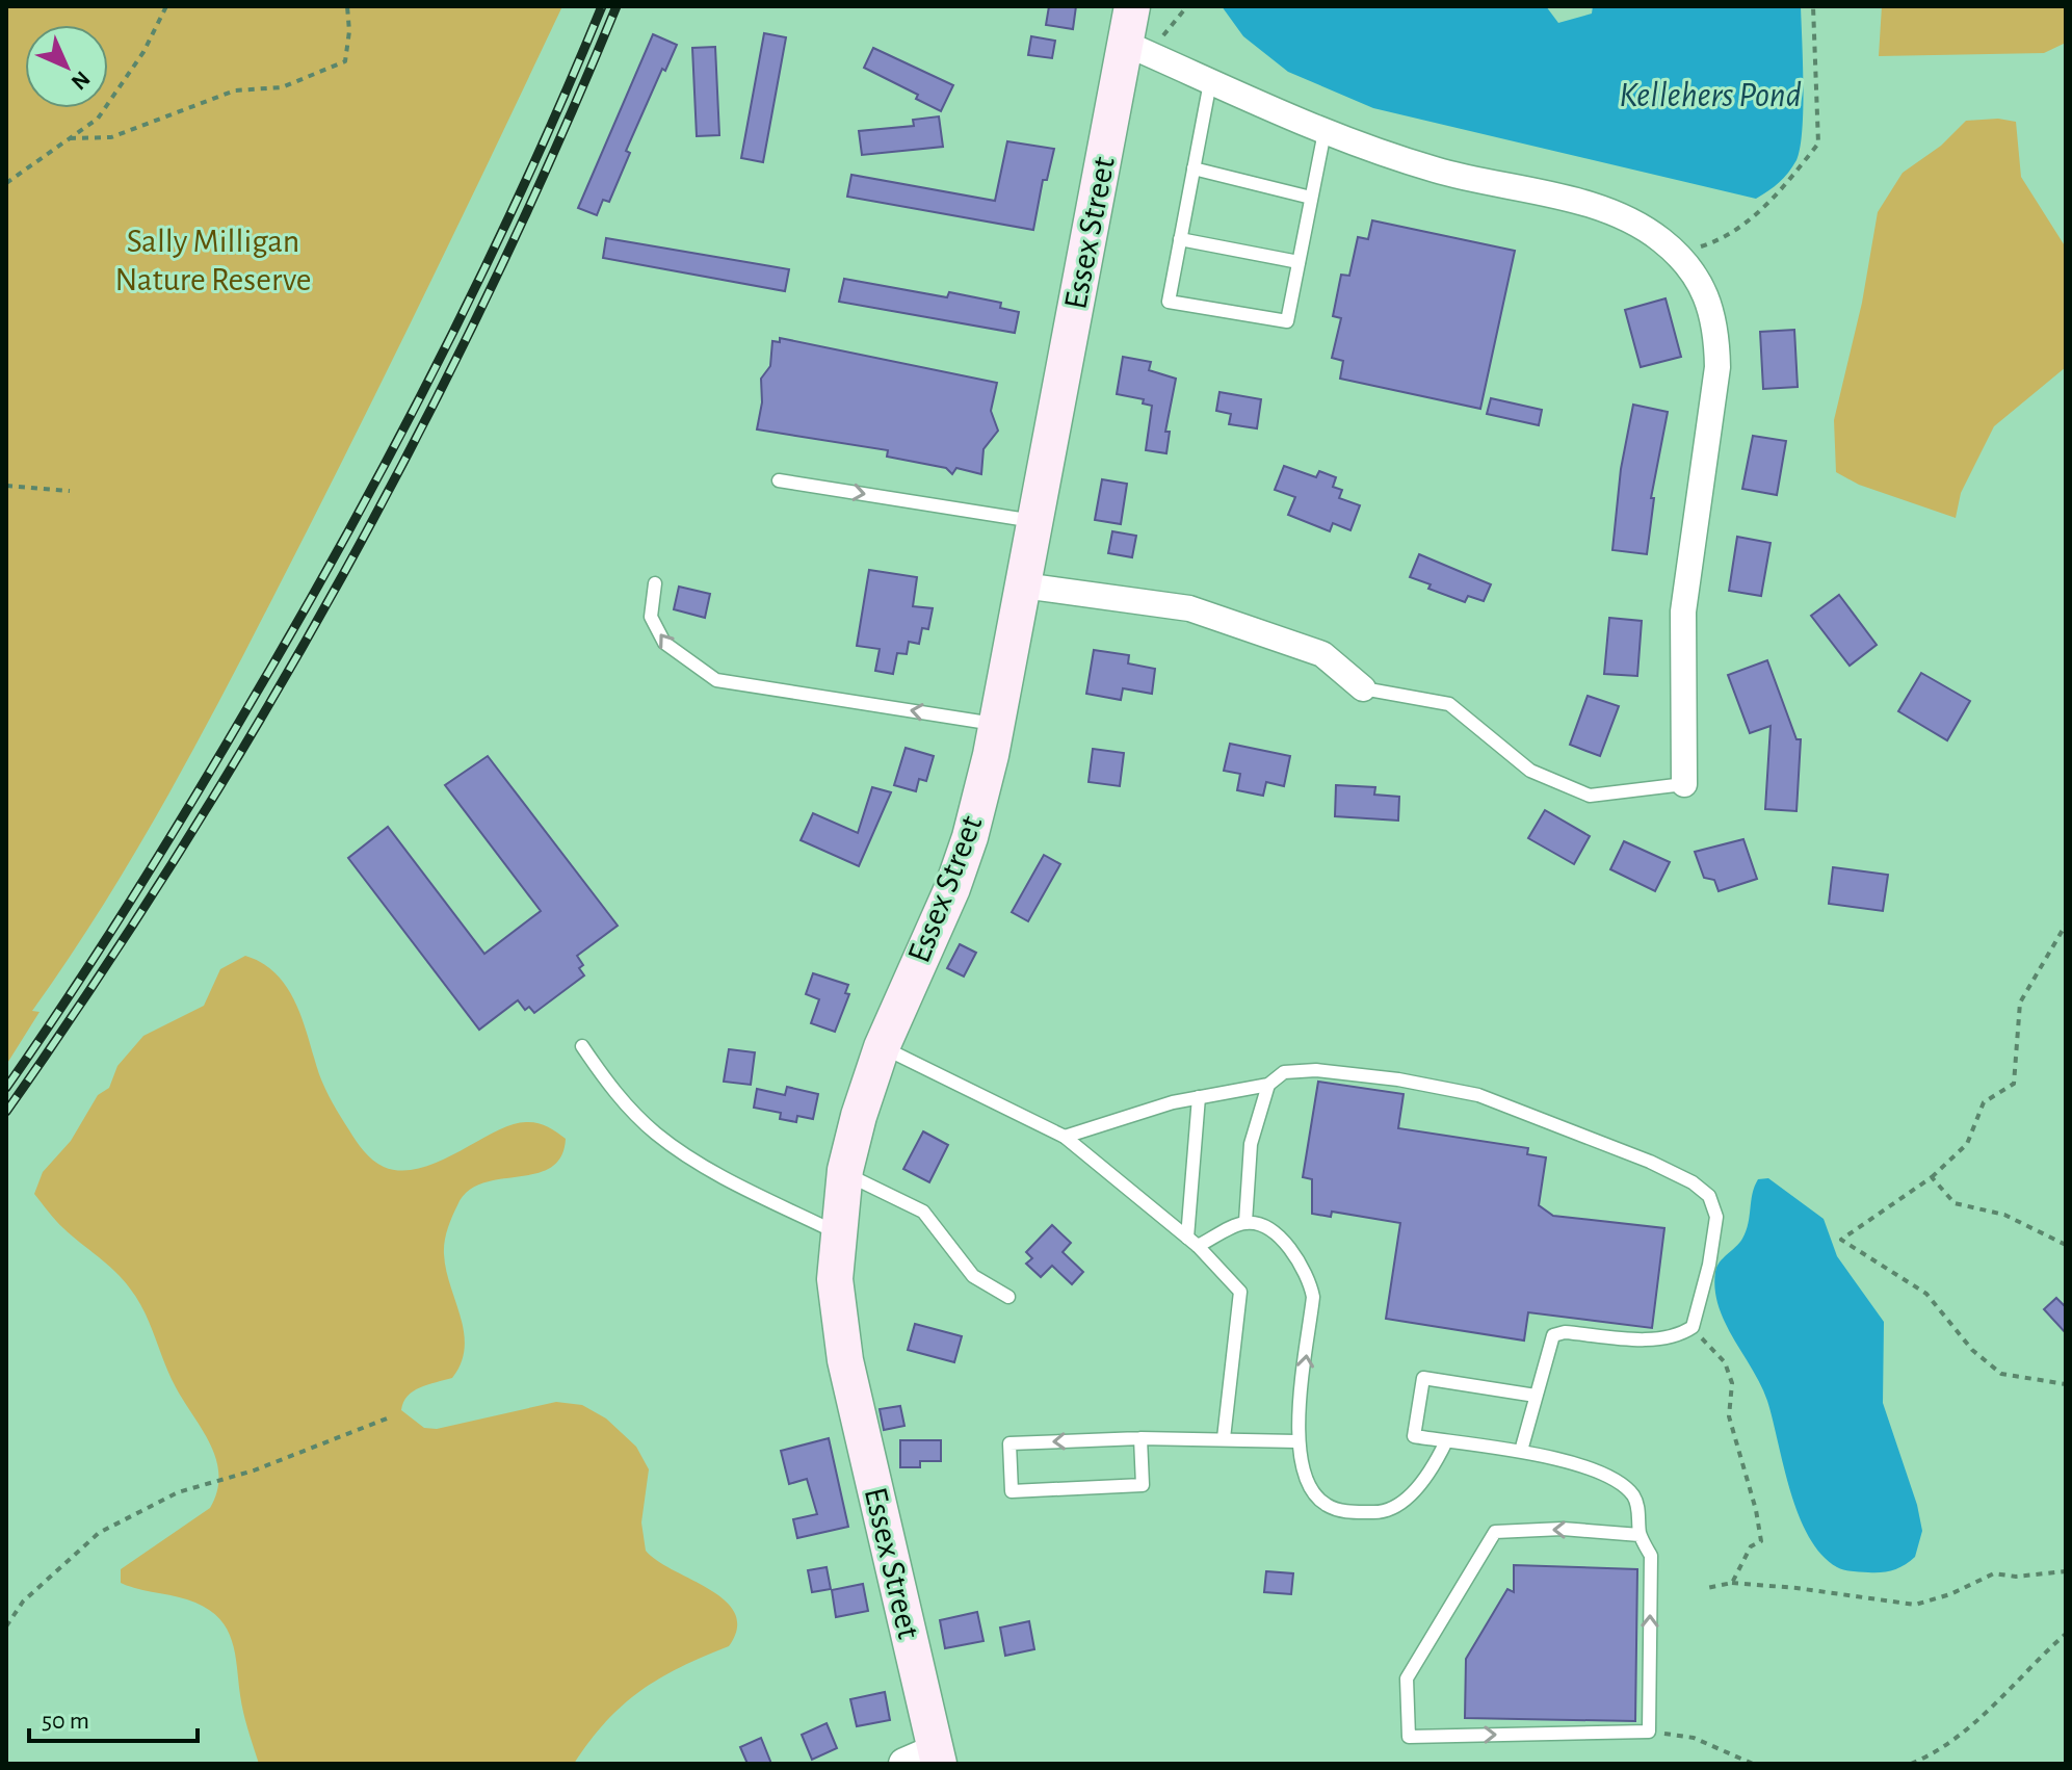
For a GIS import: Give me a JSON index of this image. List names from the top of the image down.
{
  "streets": {
    "main road": ["Essex Street"]
  },
  "water": ["Kellehers Pond"],
  "parks": ["Sally Milligan Nature Reserve"],
  "scale_bar": "50 m",
  "north": "bottom right"
}
